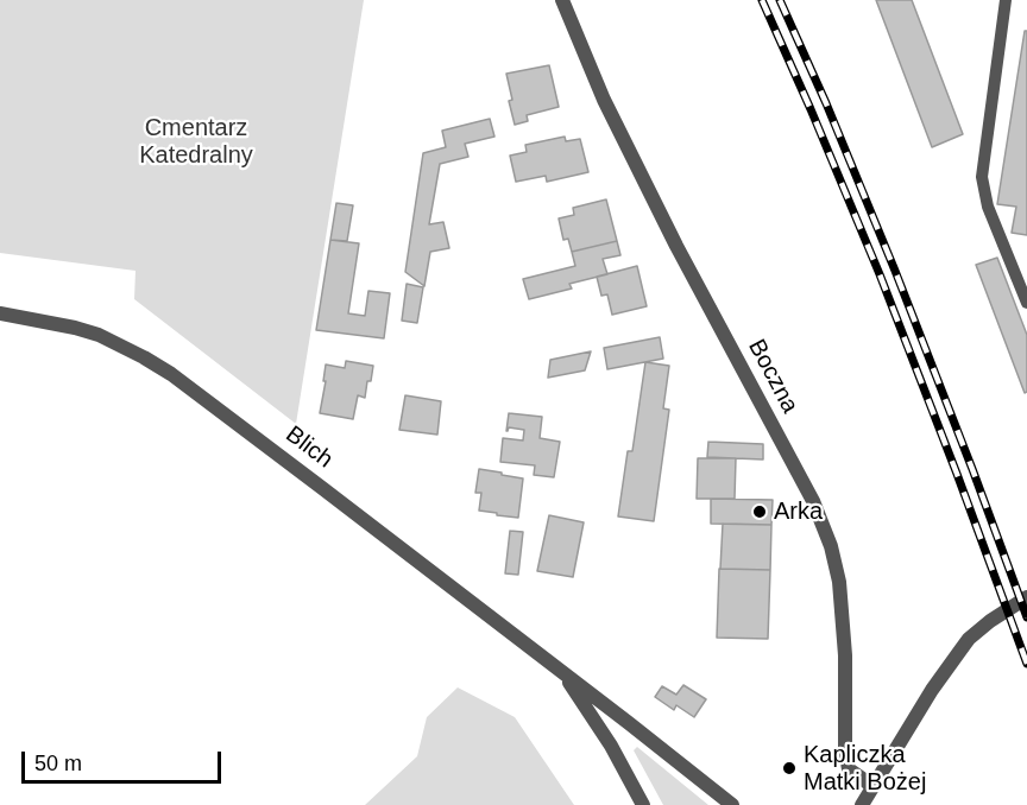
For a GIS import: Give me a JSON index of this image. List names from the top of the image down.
{
  "streets": {
    "street": ["Boczna", "Blich"]
  },
  "parks": ["Cmentarz Katedralny"],
  "places": ["Arka", "Kapliczka Matki Bożej"],
  "scale_bar": "50 m"
}
